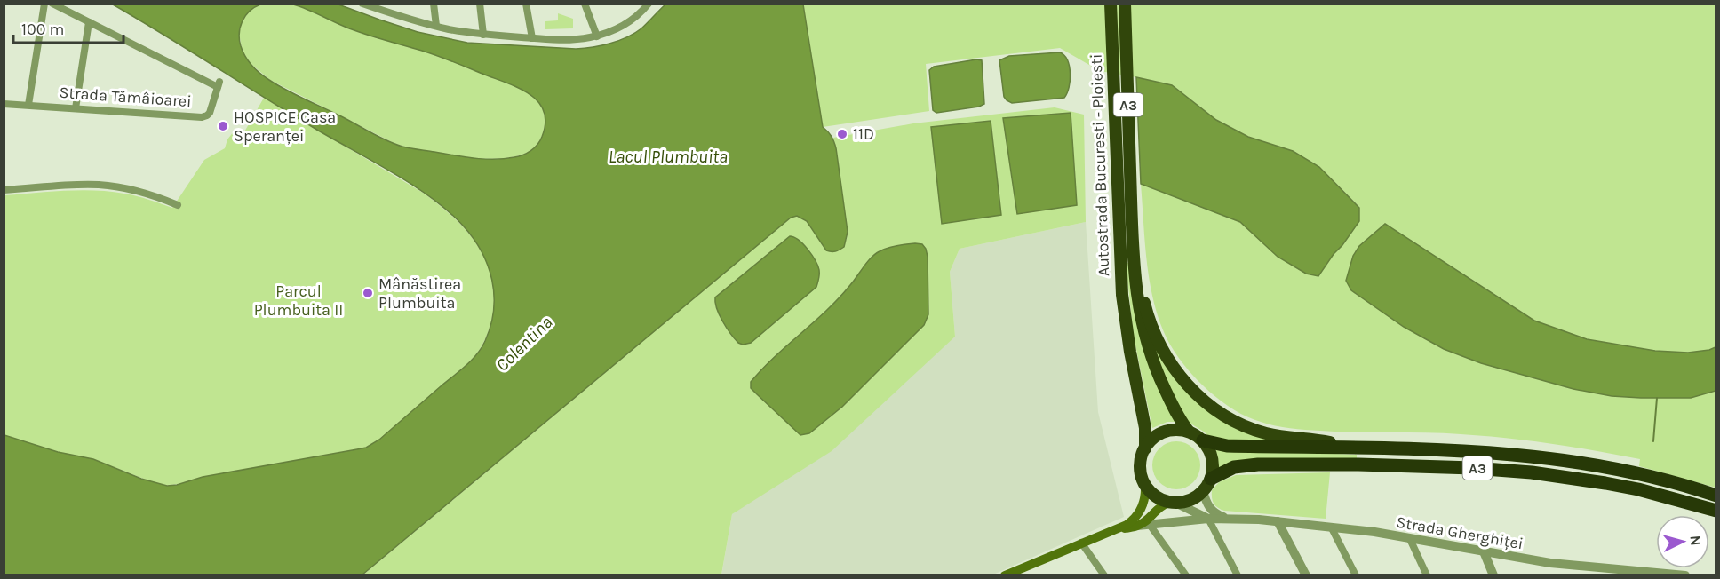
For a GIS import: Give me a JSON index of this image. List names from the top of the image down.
{
  "streets": {
    "highway": ["A3", "Autostrada Bucuresti - Ploiesti"],
    "main road": ["Strada Gherghiței"],
    "street": ["Strada Tămâioarei"]
  },
  "crossings": [
    ["A3", "Autostrada Bucuresti - Ploiesti"],
    ["A3", "Strada Gherghiței"],
    ["Autostrada Bucuresti - Ploiesti", "Strada Gherghiței"]
  ],
  "water": ["Lacul Plumbuita", "Colentina"],
  "parks": ["Parcul Plumbuita II"],
  "places": ["HOSPICE Casa Speranței", "11D", "Mânăstirea Plumbuita"],
  "scale_bar": "100 m",
  "north": "right"
}
